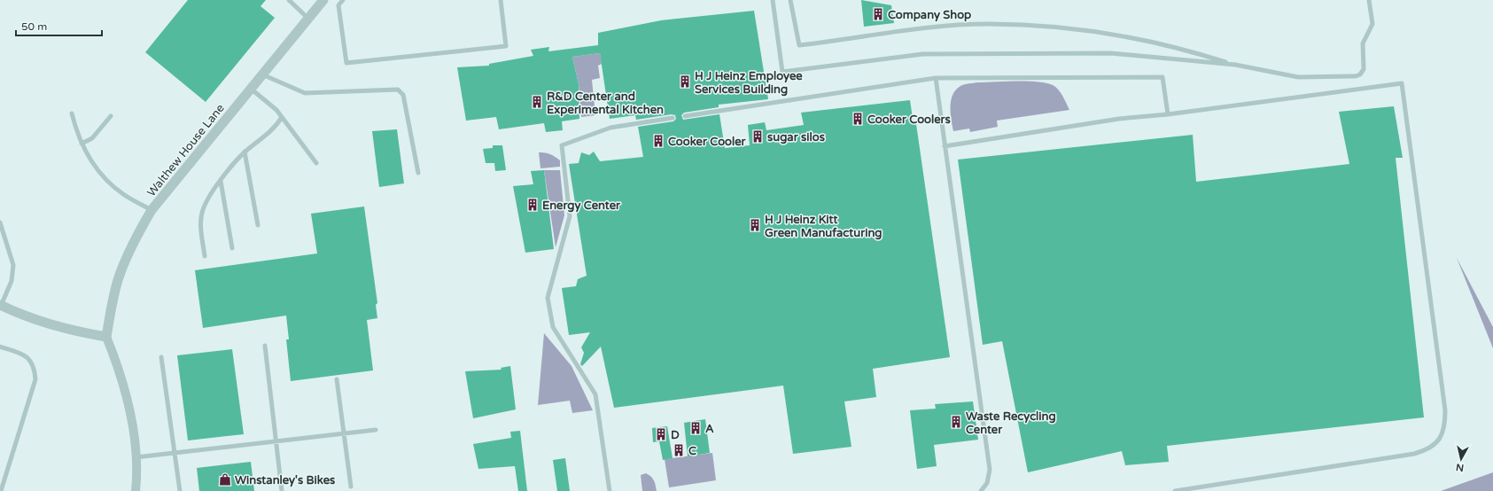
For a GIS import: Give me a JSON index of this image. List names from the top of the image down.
{
  "streets": {
    "street": ["Walthew House Lane"]
  },
  "places": {
    "building": [
      "Company Shop",
      "H J Heinz Employee Services Building",
      "R&D Center and Experimental Kitchen",
      "Cooker Coolers",
      "sugar silos",
      "Cooker Cooler",
      "Energy Center",
      "H J Heinz Kitt Green Manufacturing",
      "Waste Recycling Center",
      "A",
      "D",
      "C"
    ],
    "shop": ["Winstanley's Bikes"]
  },
  "scale_bar": "50 m",
  "north": "bottom"
}
